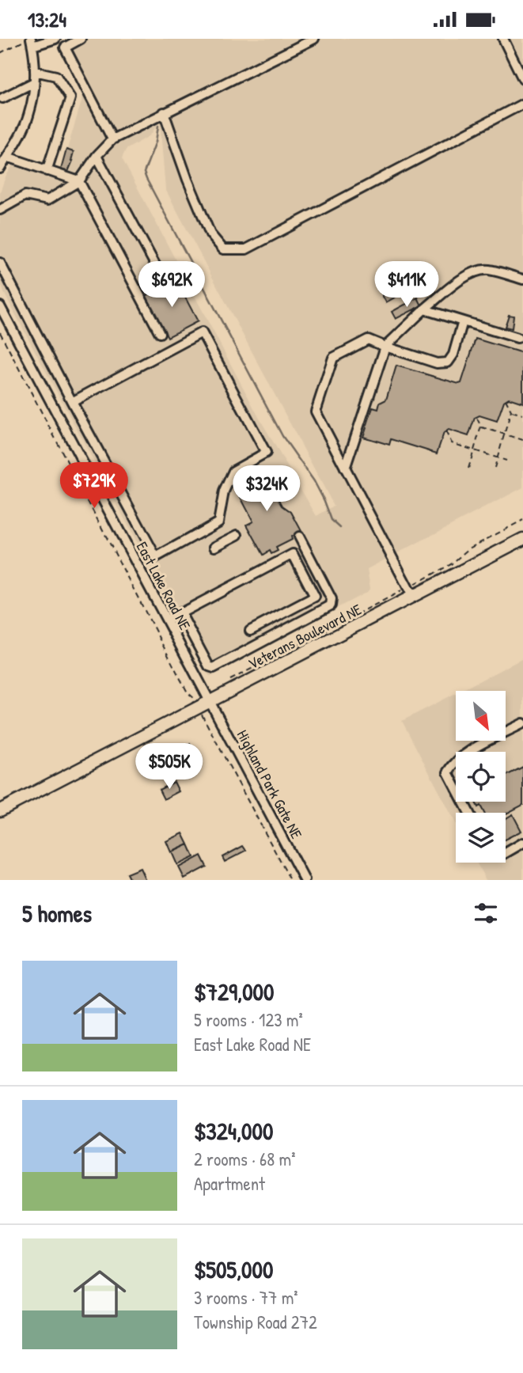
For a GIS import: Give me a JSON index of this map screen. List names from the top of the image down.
{
  "streets": {
    "main road": ["Veterans Boulevard NE"],
    "street": ["East Lake Road NE", "Highland Park Gate NE"]
  },
  "crossings": [
    ["East Lake Road NE", "Veterans Boulevard NE"],
    ["East Lake Road NE", "Highland Park Gate NE"],
    ["Veterans Boulevard NE", "Highland Park Gate NE"]
  ],
  "north": "bottom right",
  "page": {
    "status": "13:24",
    "price": [
      "$692K",
      "$411K",
      "$729K",
      "$324K",
      "$505K"
    ],
    "heading": "5 homes",
    "list": [
      {
        "name": "$729,000",
        "note": "5 rooms · 123 m² · East Lake Road NE"
      },
      {
        "name": "$324,000",
        "note": "2 rooms · 68 m² · Apartment"
      },
      {
        "name": "$505,000",
        "note": "3 rooms · 77 m² · Township Road 272"
      }
    ]
  }
}
